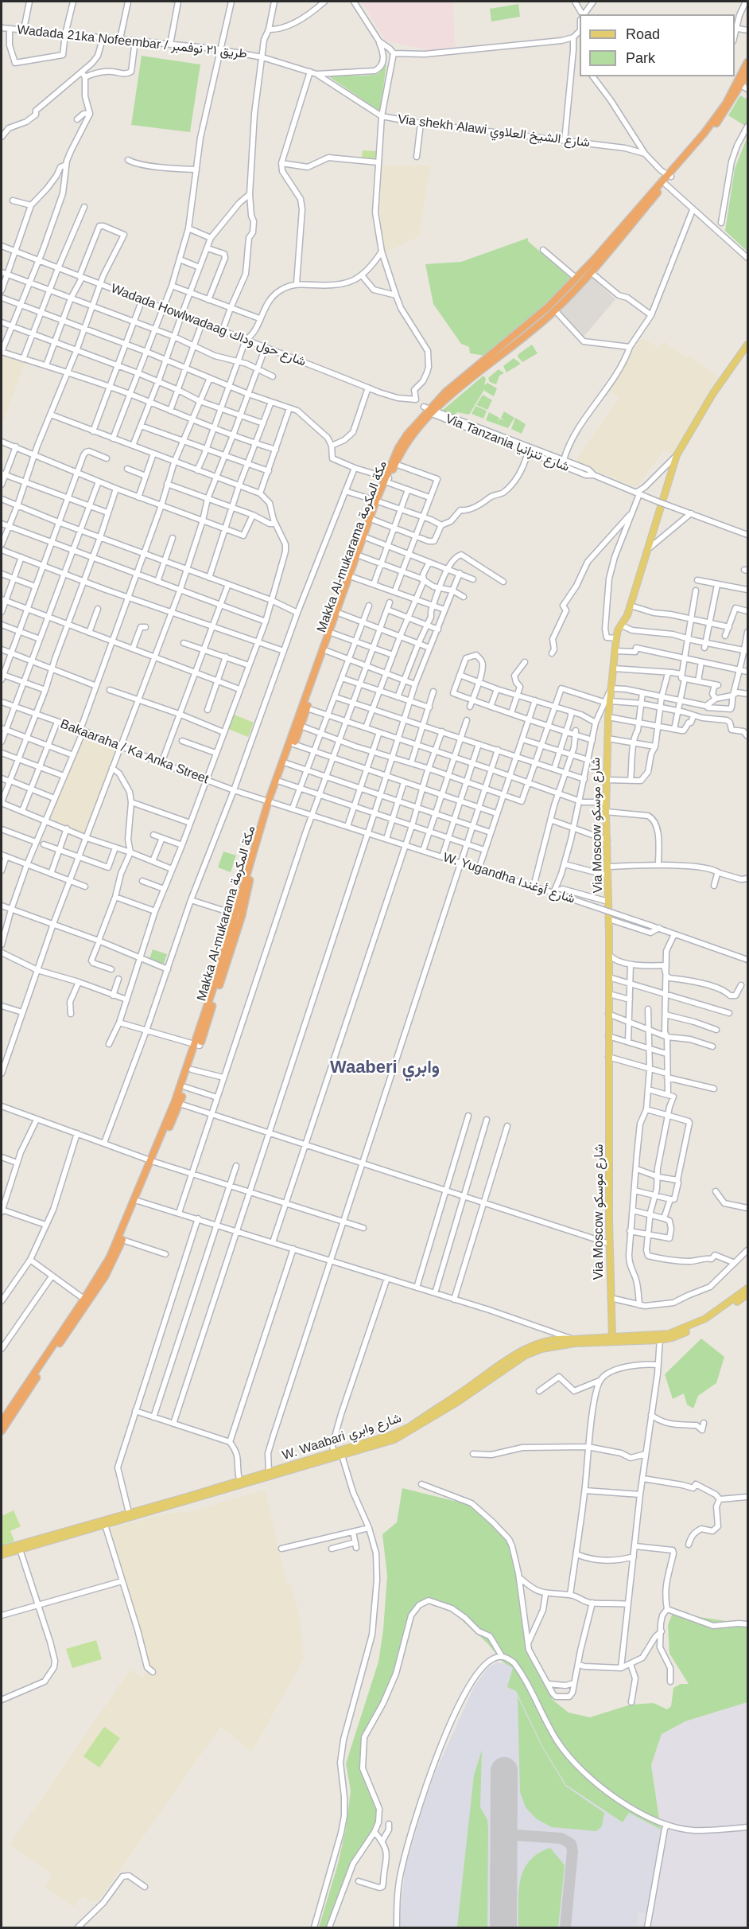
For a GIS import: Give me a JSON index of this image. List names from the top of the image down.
{
  "streets": {
    "highway": ["Makka Al-mukarama مكة المكرمة"],
    "main road": ["Via Moscow شارع موسكو", "W. Waabari شارع وابري"],
    "street": [
      "Wadada 21ka Nofeembar / طريق ٢١ نوفمبر",
      "Via shekh Alawi شارع الشيخ العلاوي",
      "Wadada Howlwadaag شارع حول وداك",
      "Via Tanzania شارع تنزانيا",
      "Bakaaraha / Ka Anka Street",
      "W. Yugandha شارع أوغندا"
    ]
  },
  "crossings": [
    ["Wadada Howlwadaag شارع حول وداك", "Via Tanzania شارع تنزانيا"],
    ["Via Tanzania شارع تنزانيا", "Makka Al-mukarama مكة المكرمة"],
    ["Makka Al-mukarama مكة المكرمة", "Bakaaraha / Ka Anka Street"],
    ["Makka Al-mukarama مكة المكرمة", "W. Yugandha شارع أوغندا"],
    ["Bakaaraha / Ka Anka Street", "W. Yugandha شارع أوغندا"],
    ["Via Moscow شارع موسكو", "W. Waabari شارع وابري"]
  ],
  "districts": ["Waaberi وابري"],
  "legend": ["Road", "Park"]
}
